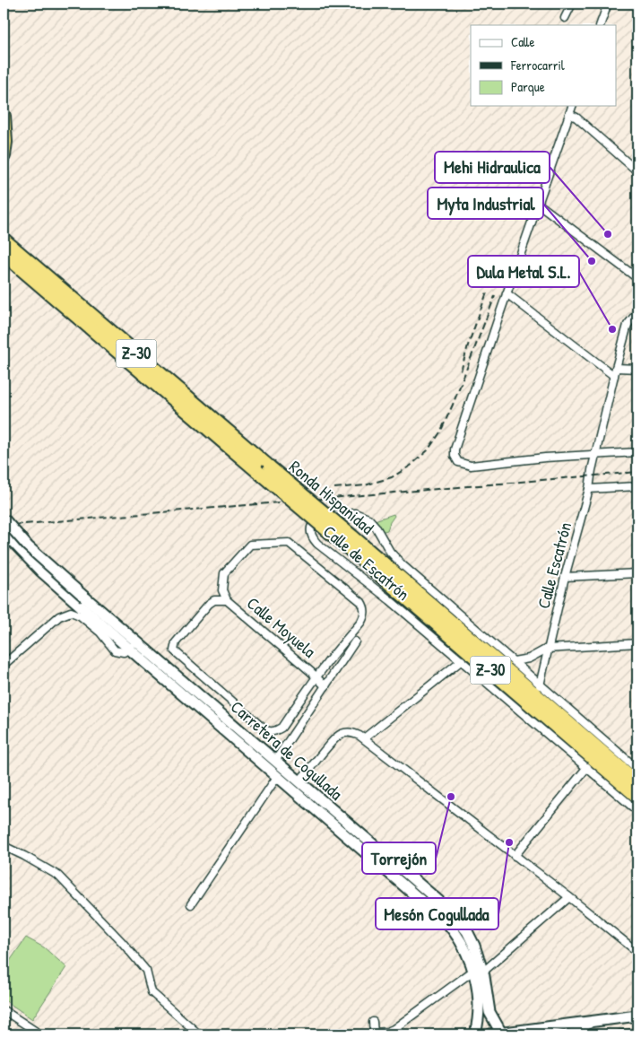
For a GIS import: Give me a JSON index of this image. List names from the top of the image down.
{
  "streets": {
    "highway": ["Z-30", "Ronda Hispanidad"],
    "street": [
      "Calle de Escatrón",
      "Calle Escatrón",
      "Calle Moyuela",
      "Carretera de Cogullada"
    ]
  },
  "crossings": [
    ["Ronda Hispanidad", "Calle de Escatrón"],
    ["Calle de Escatrón", "Calle Escatrón"]
  ],
  "places": [
    "Mehi Hidraulica",
    "Myta Industrial",
    "Dula Metal S.L.",
    "Torrejón",
    "Mesón Cogullada"
  ],
  "legend": ["Calle", "Ferrocarril", "Parque"]
}
